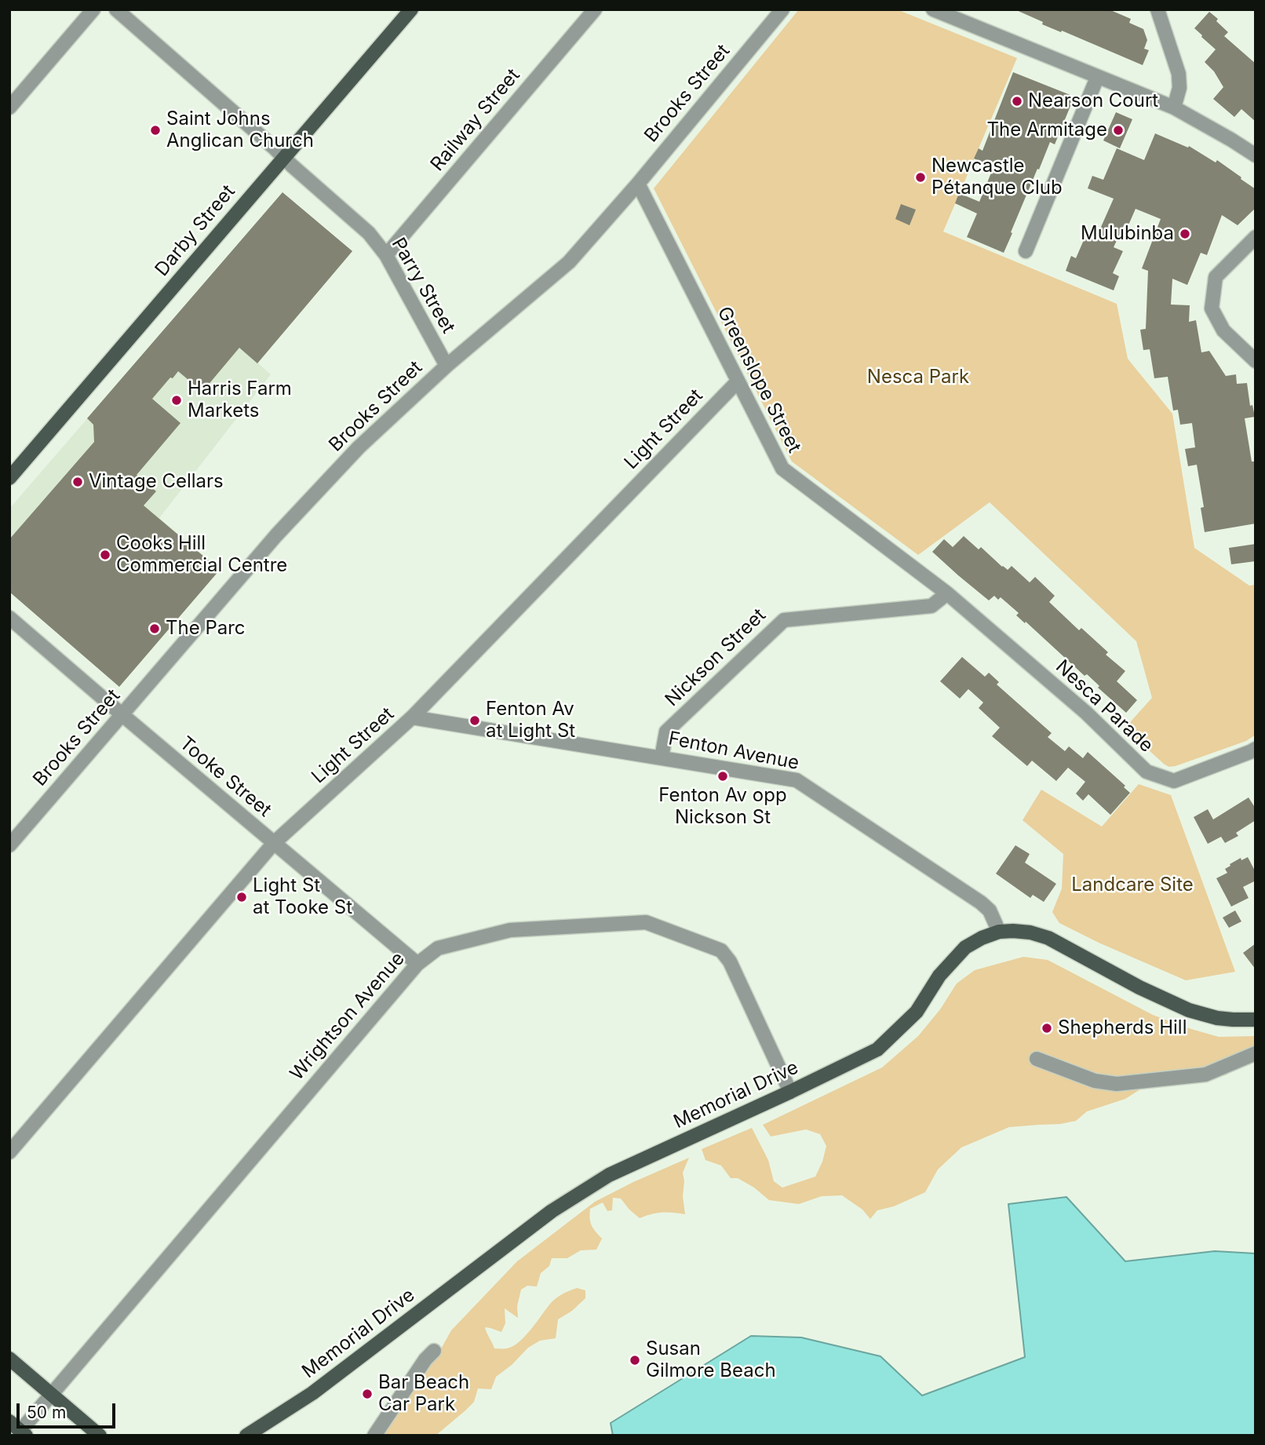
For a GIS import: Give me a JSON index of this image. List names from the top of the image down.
{
  "streets": {
    "main road": ["Darby Street", "Memorial Drive"],
    "street": [
      "Brooks Street",
      "Railway Street",
      "Parry Street",
      "Greenslope Street",
      "Light Street",
      "Nickson Street",
      "Nesca Parade",
      "Fenton Avenue",
      "Tooke Street",
      "Wrightson Avenue"
    ]
  },
  "crossings": [
    ["Brooks Street", "Parry Street"],
    ["Brooks Street", "Greenslope Street"],
    ["Brooks Street", "Tooke Street"],
    ["Railway Street", "Parry Street"],
    ["Darby Street", "Parry Street"],
    ["Greenslope Street", "Light Street"],
    ["Greenslope Street", "Nickson Street"],
    ["Greenslope Street", "Nesca Parade"],
    ["Light Street", "Fenton Avenue"],
    ["Light Street", "Tooke Street"],
    ["Nickson Street", "Nesca Parade"],
    ["Nickson Street", "Fenton Avenue"],
    ["Fenton Avenue", "Memorial Drive"],
    ["Tooke Street", "Wrightson Avenue"],
    ["Wrightson Avenue", "Memorial Drive"]
  ],
  "parks": ["Nesca Park", "Landcare Site"],
  "places": [
    "Nearson Court",
    "Saint Johns Anglican Church",
    "The Armitage",
    "Newcastle Pétanque Club",
    "Mulubinba",
    "Harris Farm Markets",
    "Vintage Cellars",
    "Cooks Hill Commercial Centre",
    "The Parc",
    "Fenton Av at Light St",
    "Fenton Av opp Nickson St",
    "Light St at Tooke St",
    "Shepherds Hill",
    "Susan Gilmore Beach",
    "Bar Beach Car Park"
  ],
  "scale_bar": "50 m"
}
